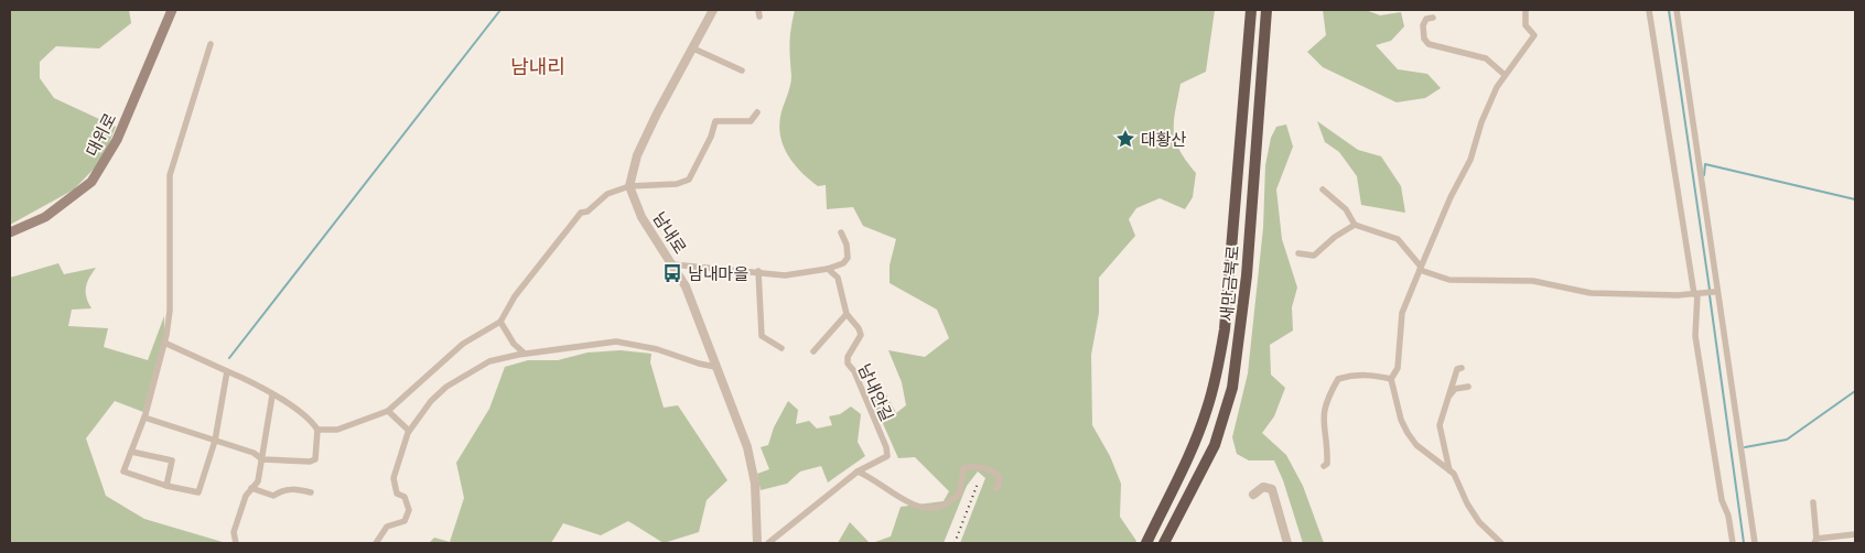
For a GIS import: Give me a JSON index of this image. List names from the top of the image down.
{
  "streets": {
    "highway": ["새만금북로"],
    "main road": ["대위로"],
    "street": ["남내로", "남내안길"]
  },
  "districts": ["남내리"],
  "places": {
    "place": ["대황산"],
    "bus stop": ["남내마을"]
  }
}
